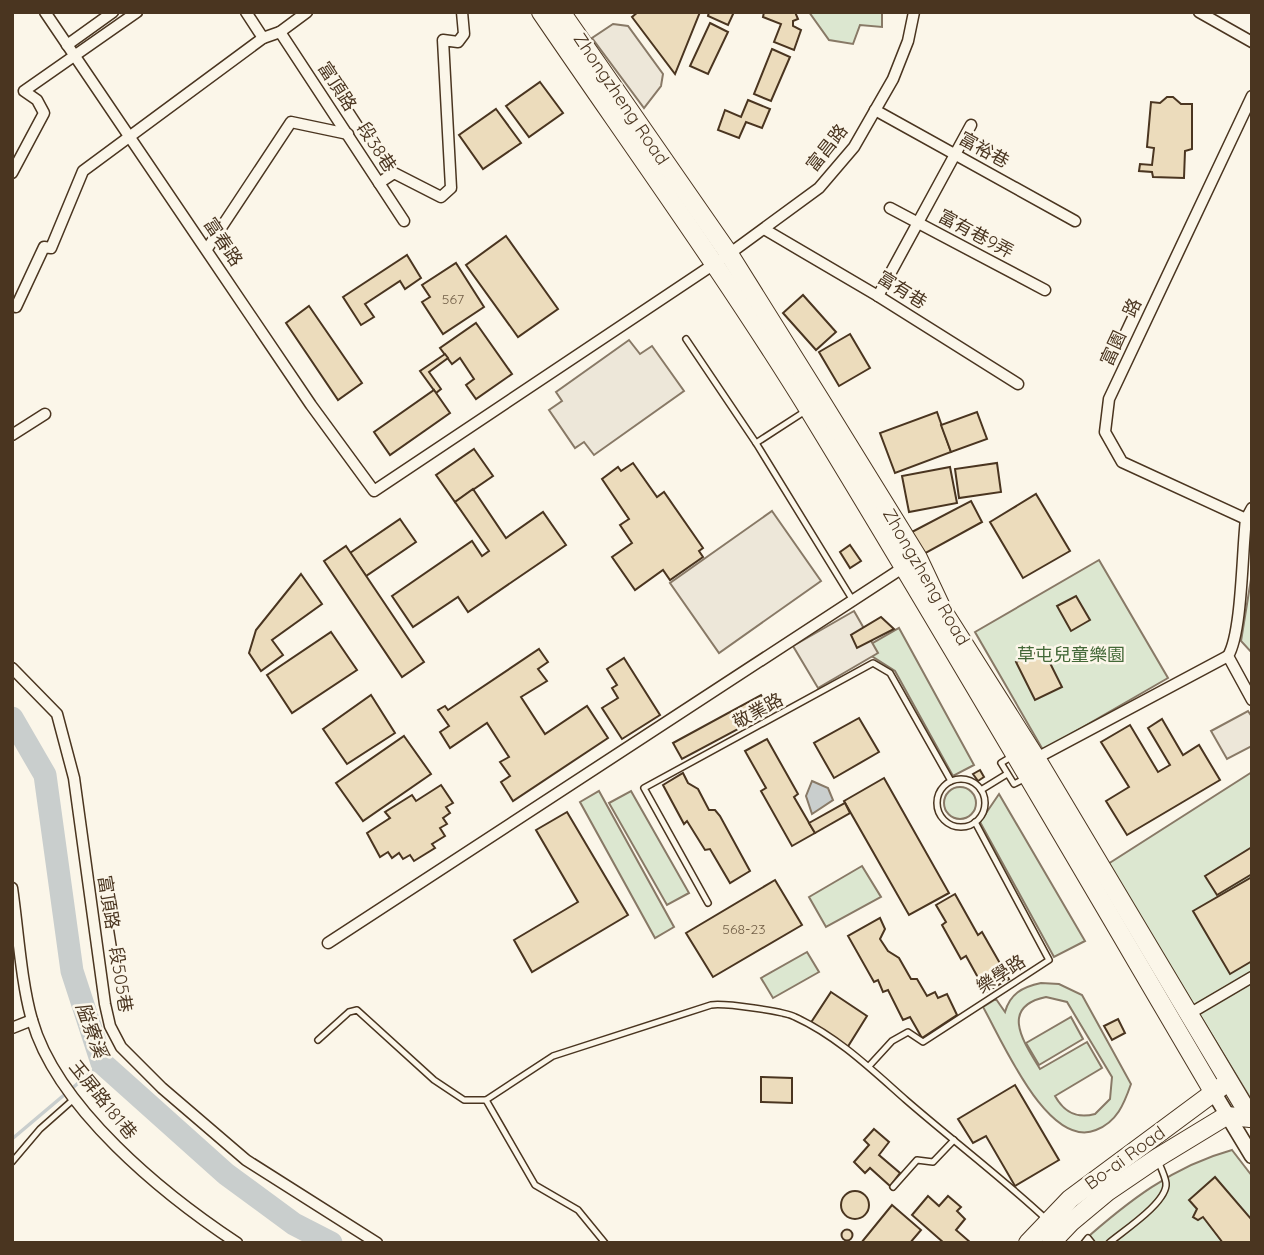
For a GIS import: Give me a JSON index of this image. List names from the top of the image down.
{
  "streets": {
    "main road": ["Zhongzheng Road", "Bo-ai Road"],
    "street": [
      "富頂路一段38巷",
      "富昌路",
      "富裕巷",
      "富有巷9弄",
      "富春路",
      "富有巷",
      "富園一路",
      "富頂路一段505巷",
      "玉屏路181巷"
    ],
    "lane": ["敬業路", "樂學路"]
  },
  "crossings": [
    ["Zhongzheng Road", "富昌路"],
    ["Zhongzheng Road", "Bo-ai Road"],
    ["富昌路", "富裕巷"],
    ["富昌路", "富春路"],
    ["富昌路", "富有巷"],
    ["敬業路", "樂學路"]
  ],
  "water": ["隘寮溪"],
  "parks": ["草屯兒童樂園"],
  "house_numbers": ["567", "568-23"]
}
